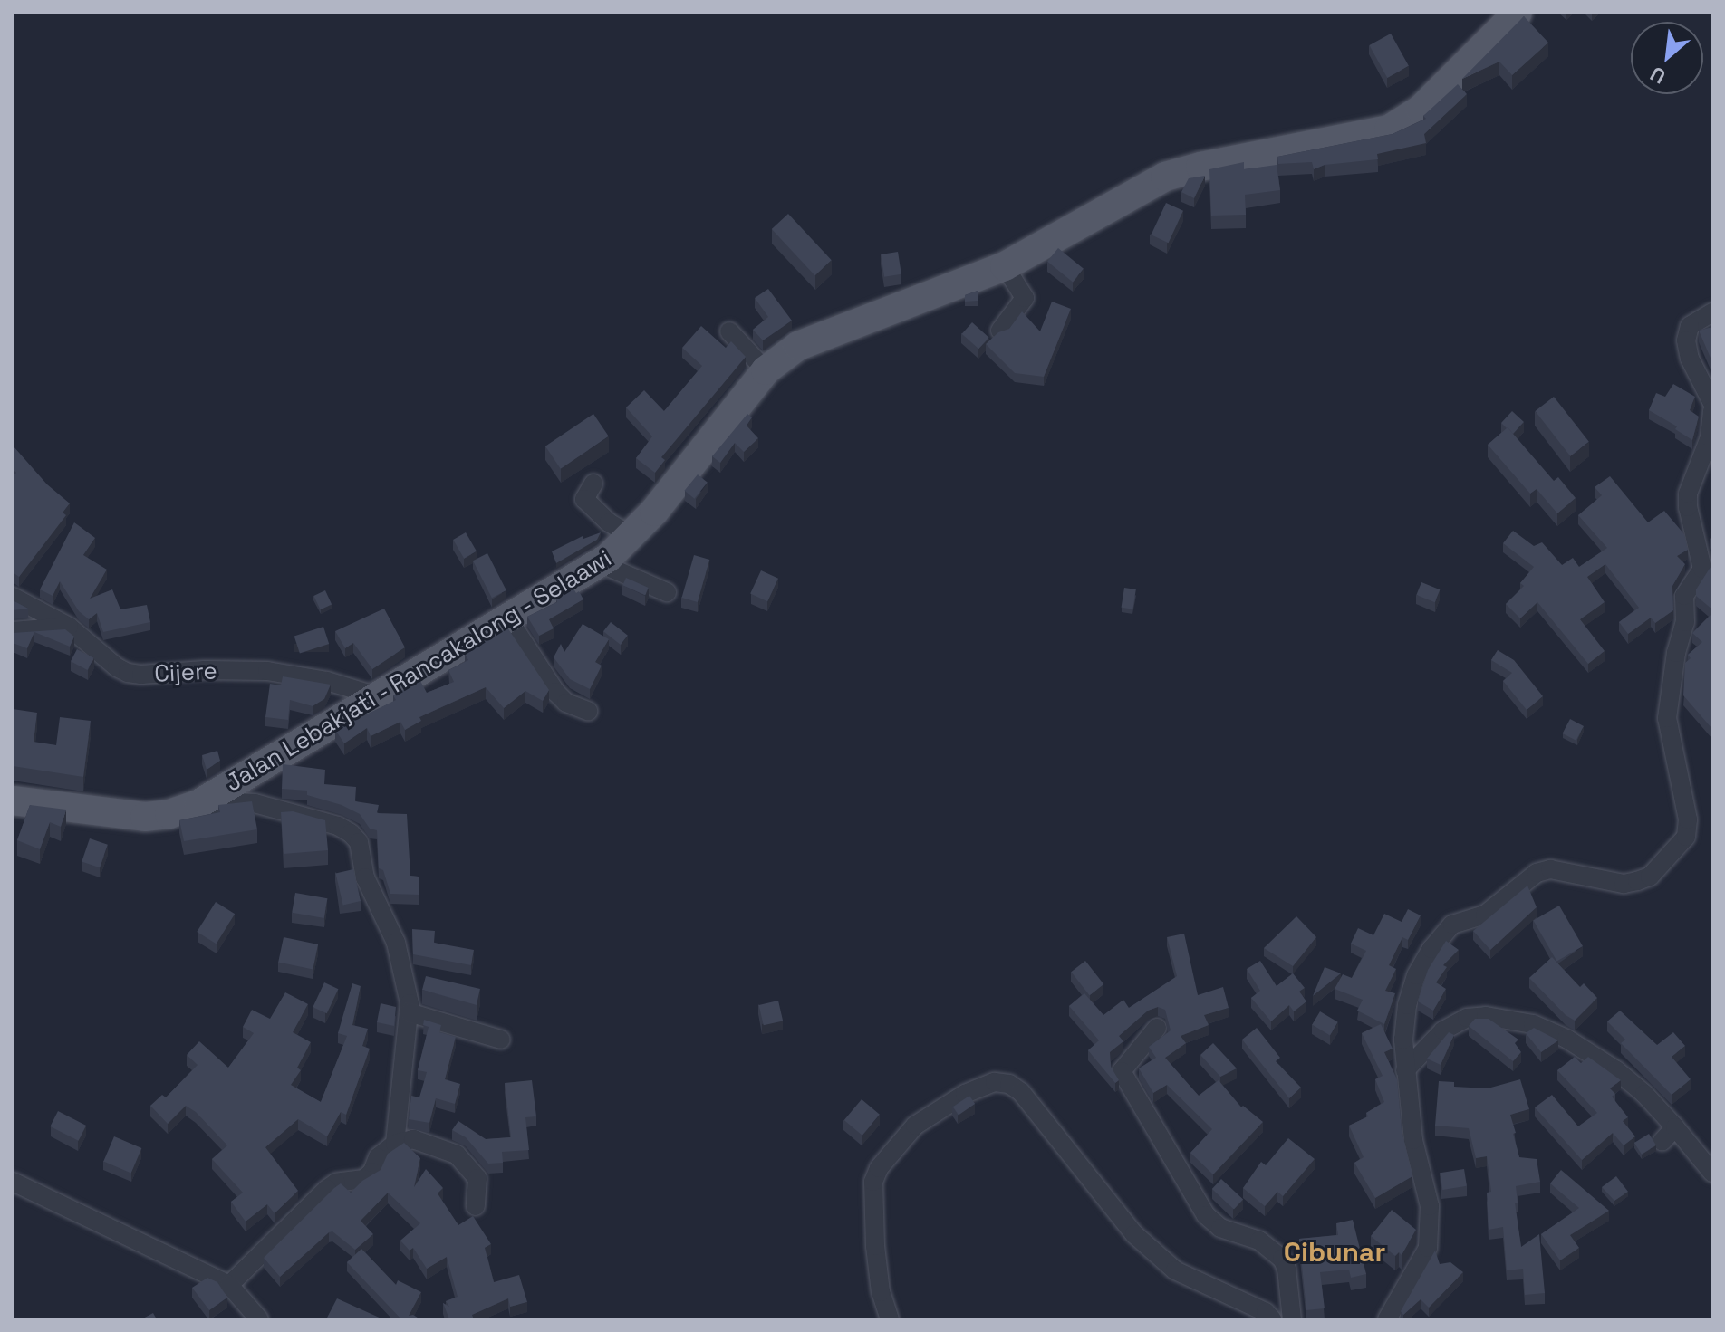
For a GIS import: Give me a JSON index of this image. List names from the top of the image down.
{
  "streets": {
    "main road": ["Jalan Lebakjati - Rancakalong - Selaawi"],
    "street": ["Cijere"]
  },
  "crossings": [
    ["Jalan Lebakjati - Rancakalong - Selaawi", "Cijere"]
  ],
  "districts": ["Cibunar"],
  "north": "bottom left"
}
